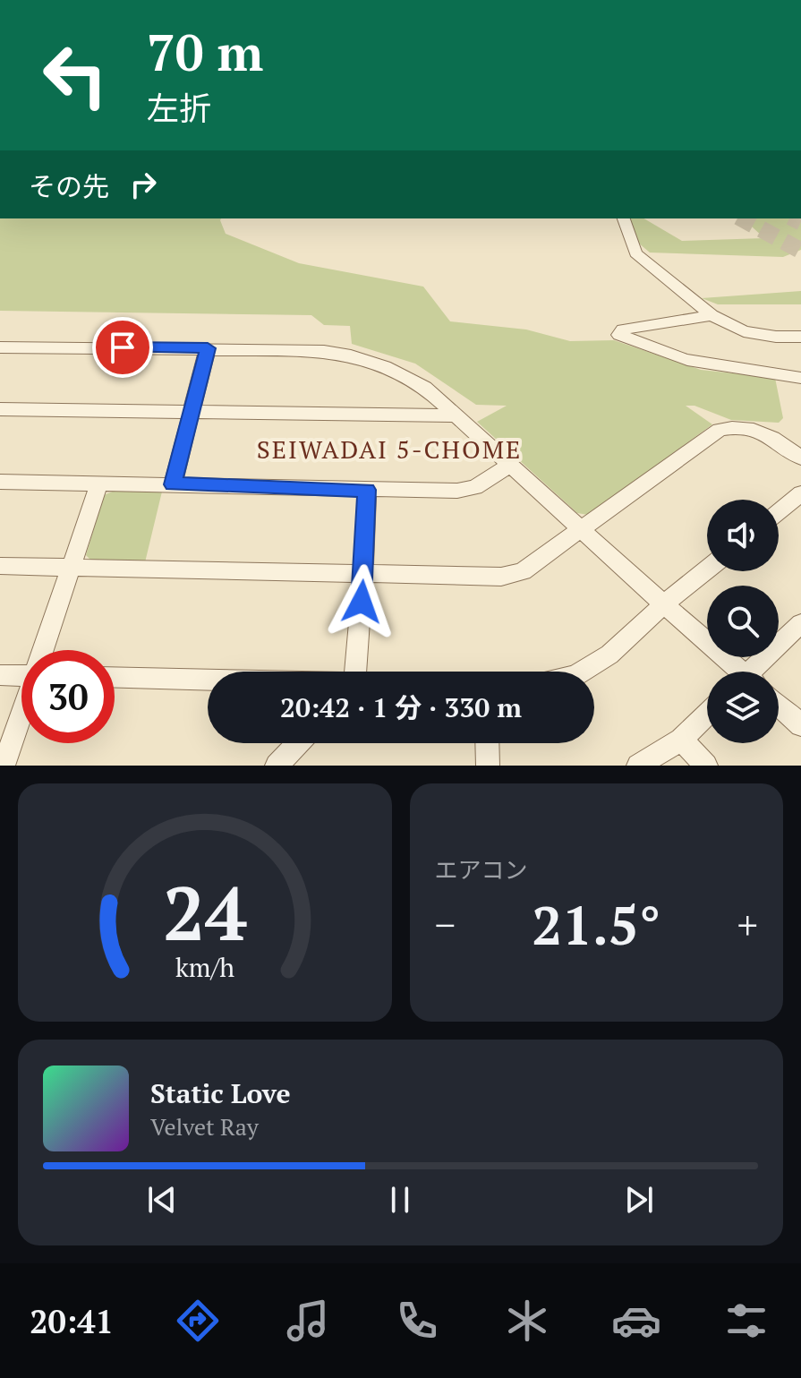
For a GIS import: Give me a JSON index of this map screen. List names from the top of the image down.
{
  "districts": ["SEIWADAI 5-CHOME"],
  "page": {
    "turn": ["70 m", "左折"],
    "then": "その先",
    "limit": "30",
    "trip": "20:42 · 1 分 · 330 m",
    "tile": "エアコン",
    "heat": ["−", "21.5°", "+"],
    "song": ["Static Love", "Velvet Ray"],
    "tabs": "20:41",
    "gauge": ["24", "km/h"]
  }
}
